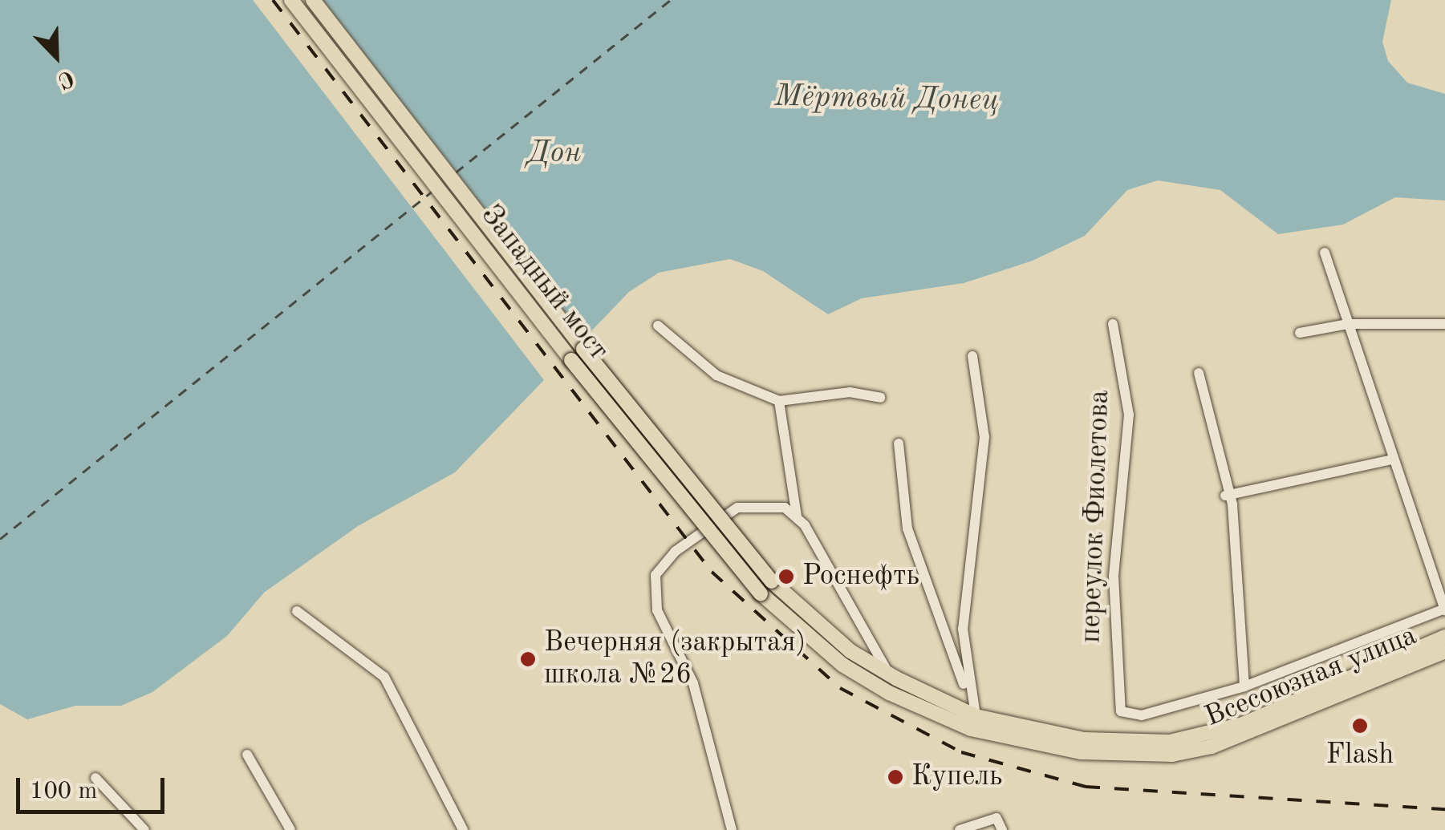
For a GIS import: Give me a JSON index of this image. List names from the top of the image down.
{
  "streets": {
    "highway": ["Западный мост", "Всесоюзная улица"],
    "street": ["переулок Фиолетова"]
  },
  "crossings": [
    ["Западный мост", "Всесоюзная улица"]
  ],
  "water": ["Мёртвый Донец", "Дон"],
  "places": [
    "Роснефть",
    "Вечерняя (закрытая) школа №26",
    "Flash",
    "Купель"
  ],
  "scale_bar": "100 m",
  "north": "bottom right"
}
